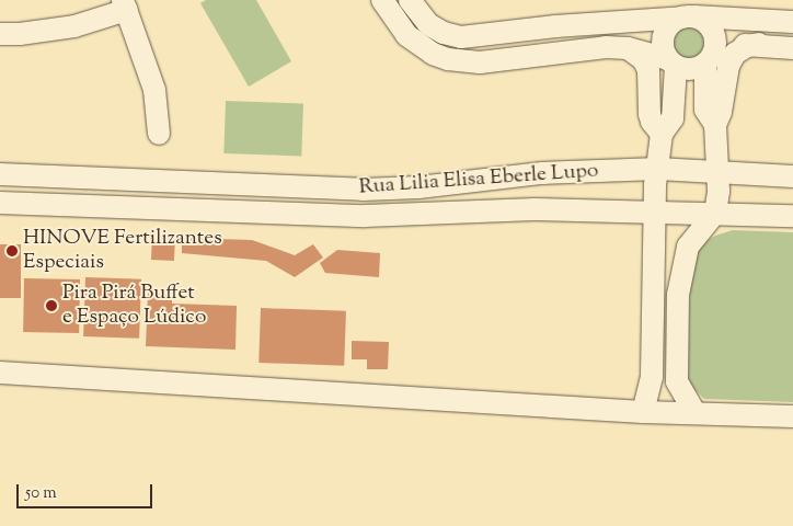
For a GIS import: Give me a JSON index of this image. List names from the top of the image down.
{
  "streets": {
    "street": ["Rua Lilia Elisa Eberle Lupo"]
  },
  "places": ["HINOVE Fertilizantes Especiais", "Pira Pirá Buffet e Espaço Lúdico"],
  "scale_bar": "50 m"
}
